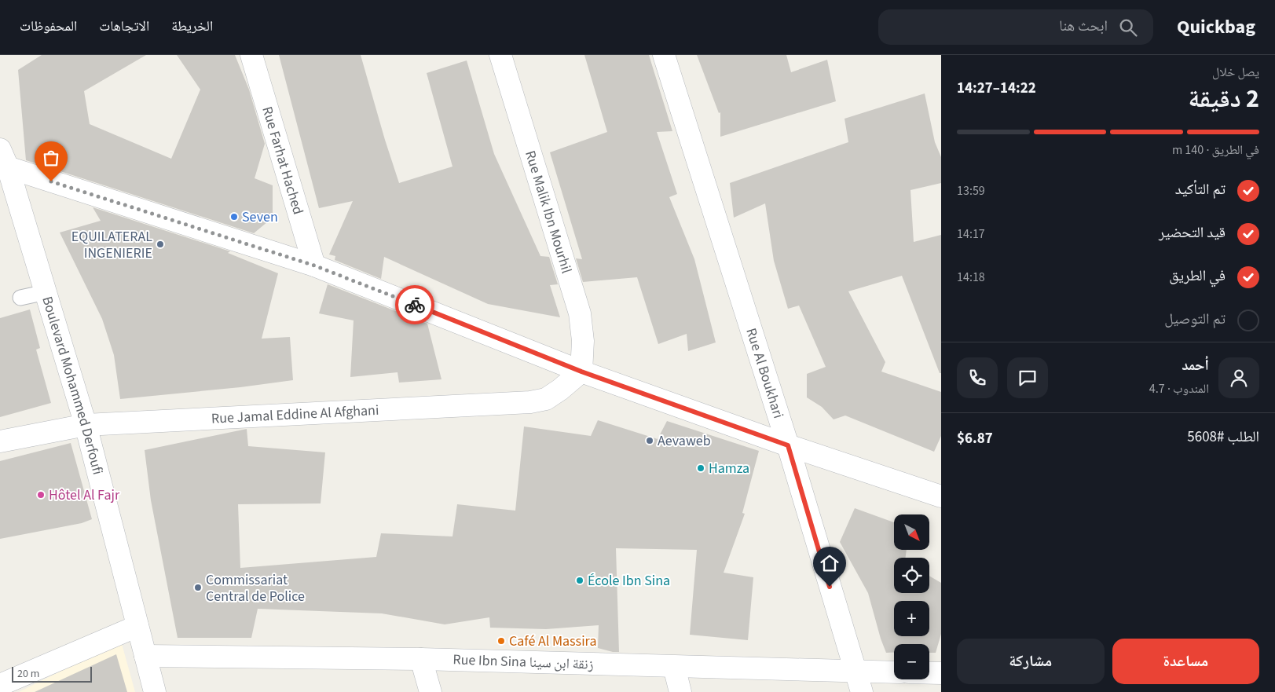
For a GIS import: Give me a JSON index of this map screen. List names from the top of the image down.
{
  "streets": {
    "street": [
      "Rue Farhat Hached",
      "Rue Malik Ibn Mourhil",
      "Rue Al Boukhari",
      "Boulevard Mohammed Derfoufi",
      "Rue Jamal Eddine Al Afghani",
      "Rue Ibn Sina زنقة ابن سينا"
    ]
  },
  "crossings": [
    ["Rue Malik Ibn Mourhil", "Rue Jamal Eddine Al Afghani"],
    ["Rue Al Boukhari", "Rue Ibn Sina زنقة ابن سينا"],
    ["Boulevard Mohammed Derfoufi", "Rue Jamal Eddine Al Afghani"],
    ["Boulevard Mohammed Derfoufi", "Rue Ibn Sina زنقة ابن سينا"]
  ],
  "places": [
    "Seven",
    "EQUILATERAL INGENIERIE",
    "Aevaweb",
    "Hamza",
    "Hôtel Al Fajr",
    "École Ibn Sina",
    "Commissariat Central de Police",
    "Café Al Massira"
  ],
  "scale_bar": "20 m",
  "north": "bottom right",
  "page": {
    "header": "Quickbag",
    "search": "ابحث هنا",
    "nav": ["الخريطة", "الاتجاهات", "المحفوظات"],
    "heading": ["2 دقيقة", "يصل خلال", "14:22–14:27"],
    "panel": [
      "أحمد",
      "المندوب · 4.7",
      "الطلب #5608",
      "$6.87"
    ],
    "bar": "في الطريق · 140 m",
    "list": [
      ["تم التأكيد", "13:59"],
      ["قيد التحضير", "14:17"],
      ["في الطريق", "14:18"],
      "تم التوصيل"
    ],
    "map_buttons": ["+", "−"],
    "buttons": ["مساعدة", "مشاركة"],
    "scale": "20 m"
  }
}
